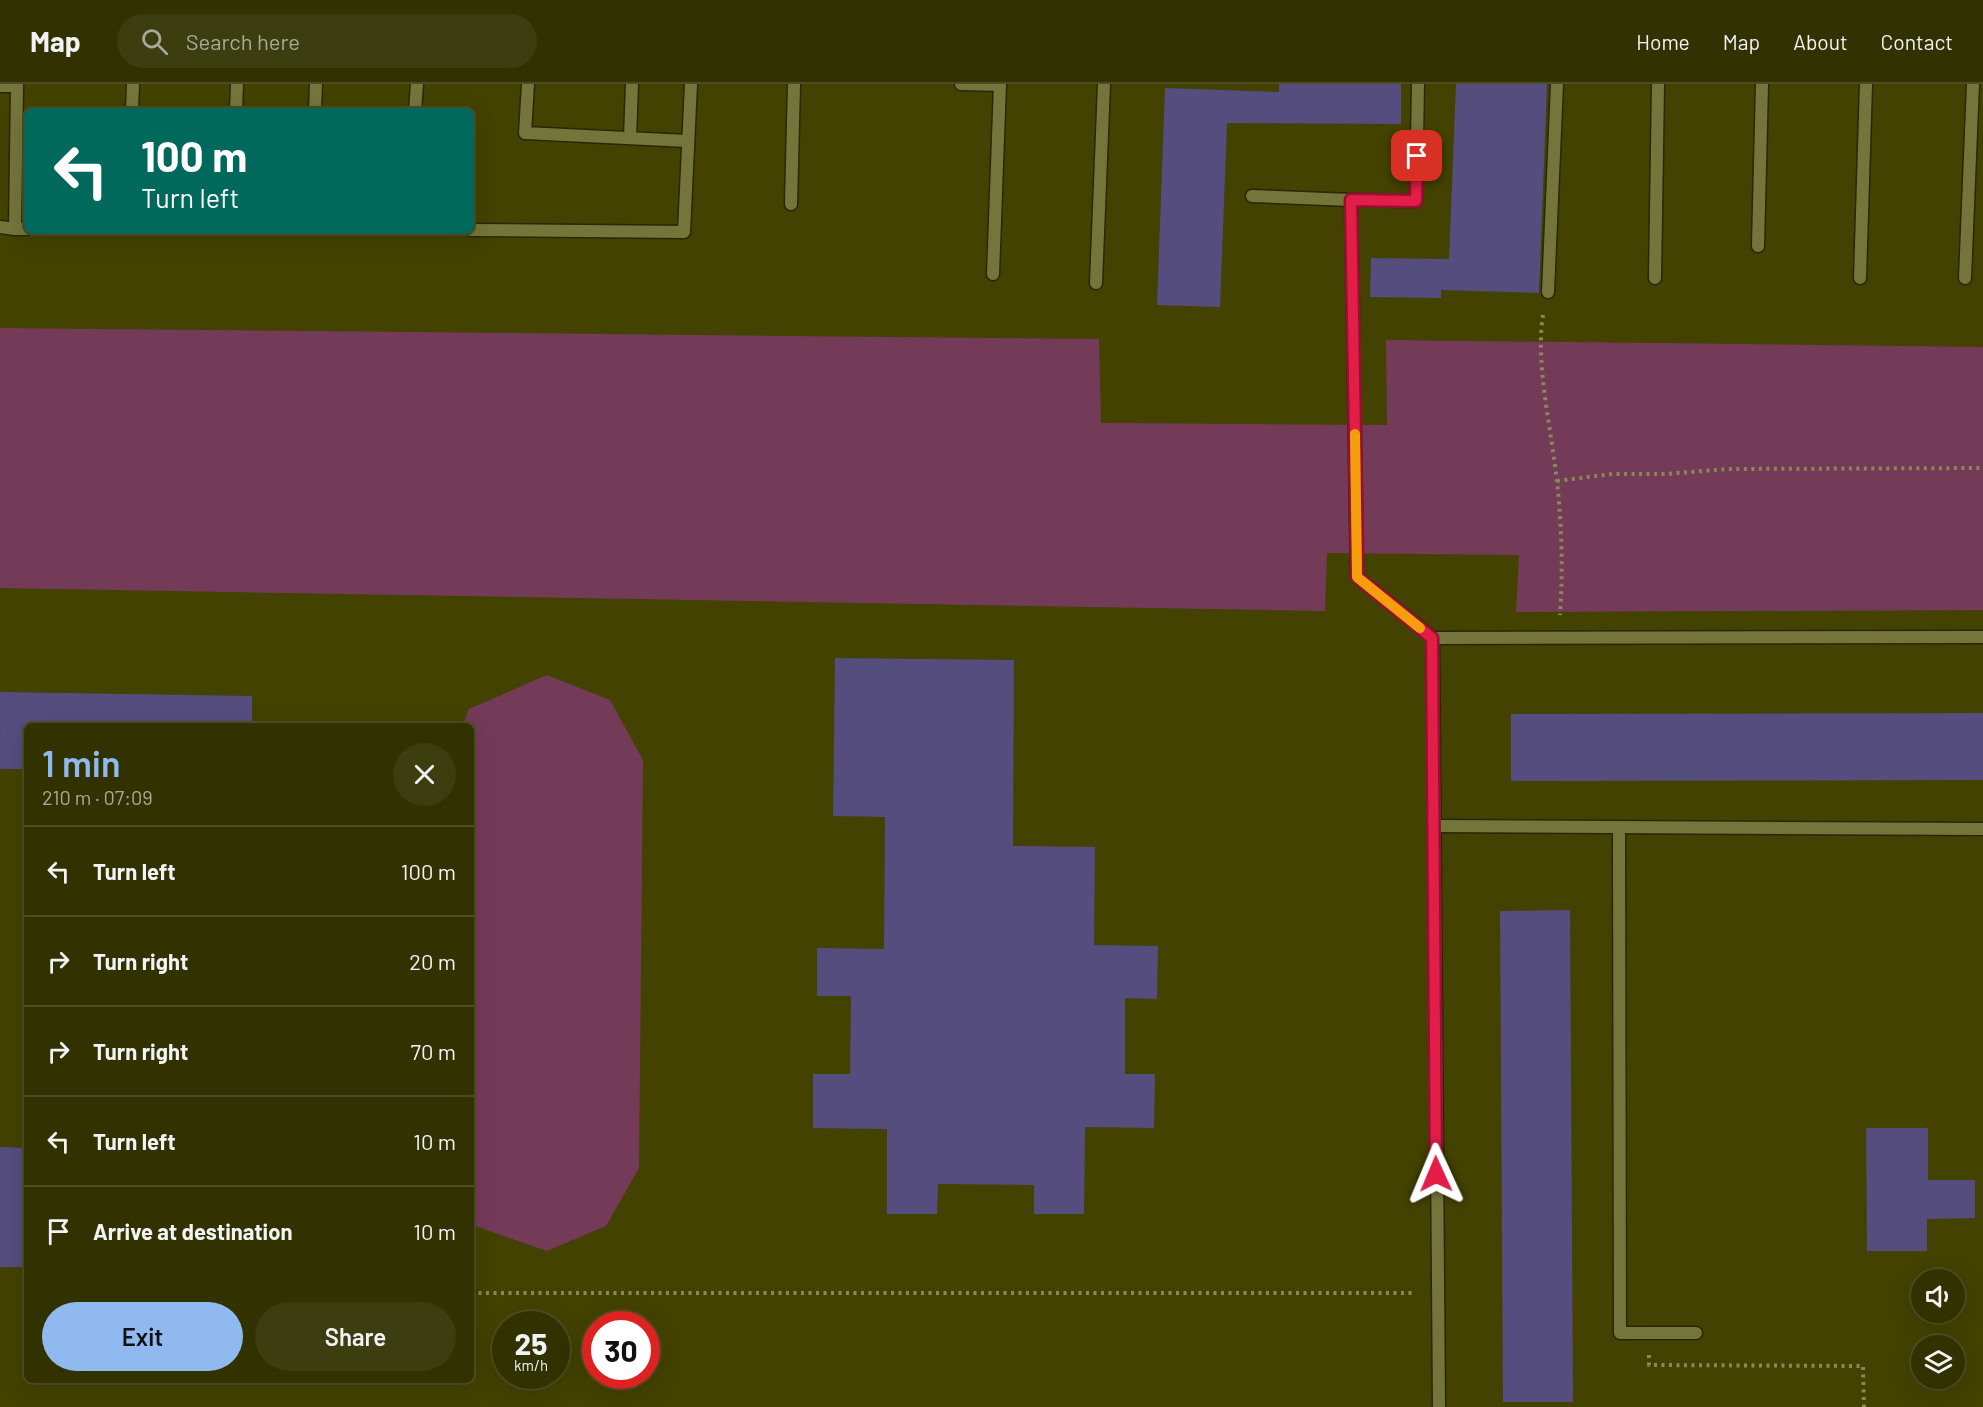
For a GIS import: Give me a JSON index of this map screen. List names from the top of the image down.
{
  "page": {
    "header": "Map",
    "search": "Search here",
    "nav": [
      "Home",
      "Map",
      "About",
      "Contact"
    ],
    "turn": ["100 m", "Turn left"],
    "heading": ["1 min", "210 m · 07:09"],
    "list": [
      {
        "name": "Turn left",
        "value": "100 m"
      },
      {
        "name": "Turn right",
        "value": "20 m"
      },
      {
        "name": "Turn right",
        "value": "70 m"
      },
      {
        "name": "Turn left",
        "value": "10 m"
      },
      {
        "name": "Arrive at destination",
        "value": "10 m"
      }
    ],
    "buttons": ["Exit", "Share"],
    "speed": "25 km/h",
    "limit": "30"
  }
}
